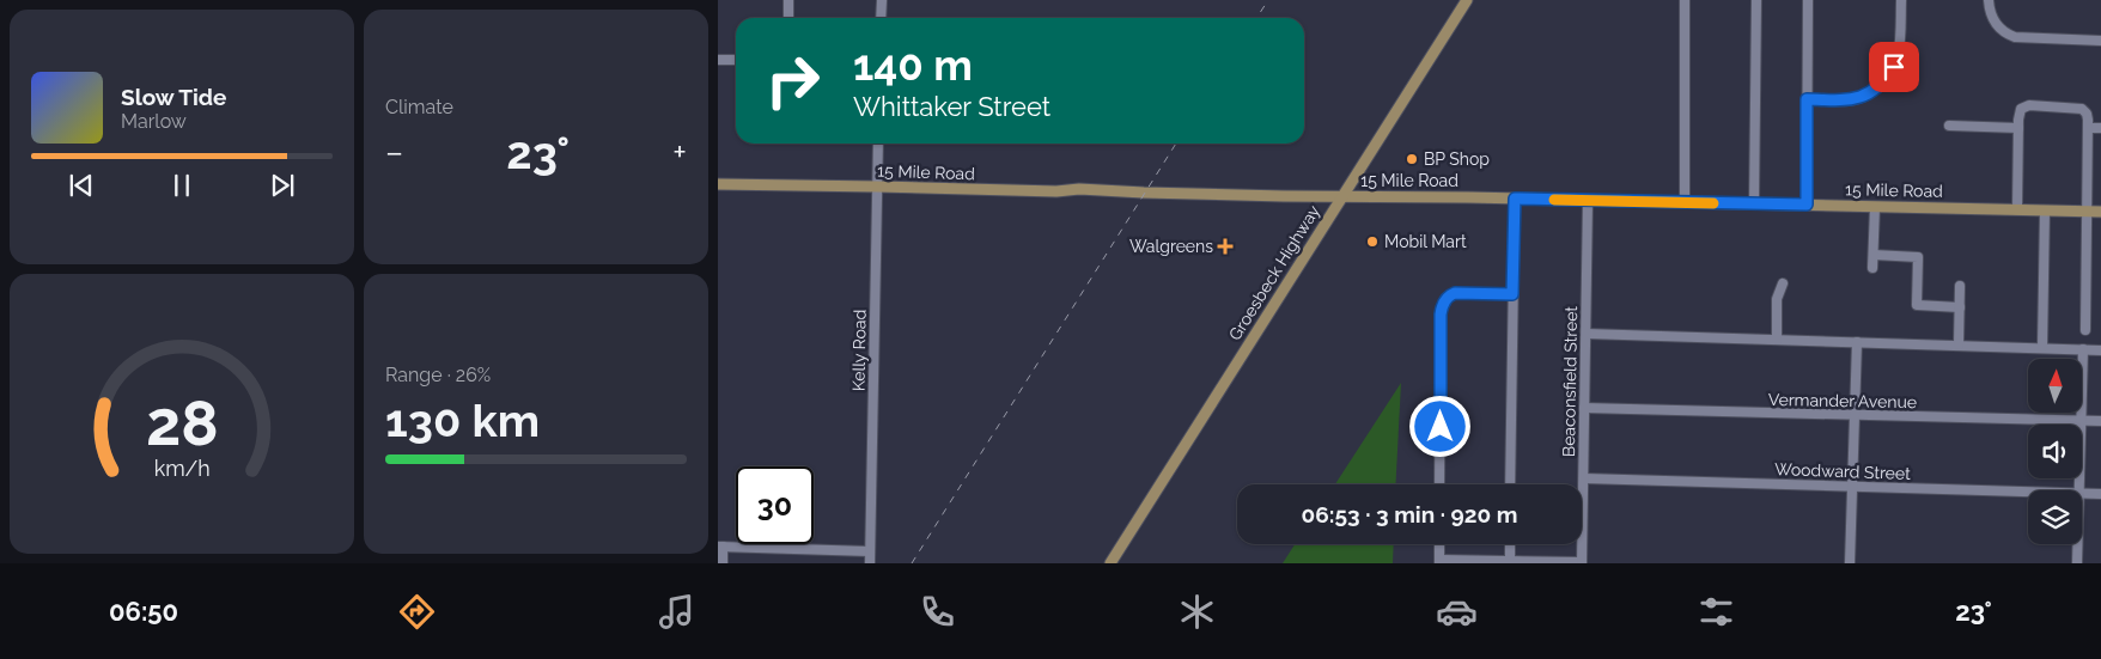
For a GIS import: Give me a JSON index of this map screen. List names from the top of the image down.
{
  "streets": {
    "main road": ["15 Mile Road", "Groesbeck Highway"],
    "street": [
      "Kelly Road",
      "Beaconsfield Street",
      "Vermander Avenue",
      "Woodward Street"
    ]
  },
  "crossings": [
    ["15 Mile Road", "Groesbeck Highway"],
    ["15 Mile Road", "Kelly Road"],
    ["15 Mile Road", "Beaconsfield Street"],
    ["Beaconsfield Street", "Vermander Avenue"],
    ["Beaconsfield Street", "Woodward Street"]
  ],
  "places": {
    "other": ["BP Shop", "Mobil Mart"],
    "health": ["Walgreens"]
  },
  "north": "top",
  "page": {
    "tile": [
      "Climate",
      ["Range · 26%", "130 km"]
    ],
    "turn": ["140 m", "Whittaker Street"],
    "song": ["Slow Tide", "Marlow"],
    "heat": ["−", "23°", "+"],
    "limit": "30",
    "trip": "06:53 · 3 min · 920 m",
    "tabs": ["06:50", "23°"],
    "gauge": ["28", "km/h"]
  }
}
